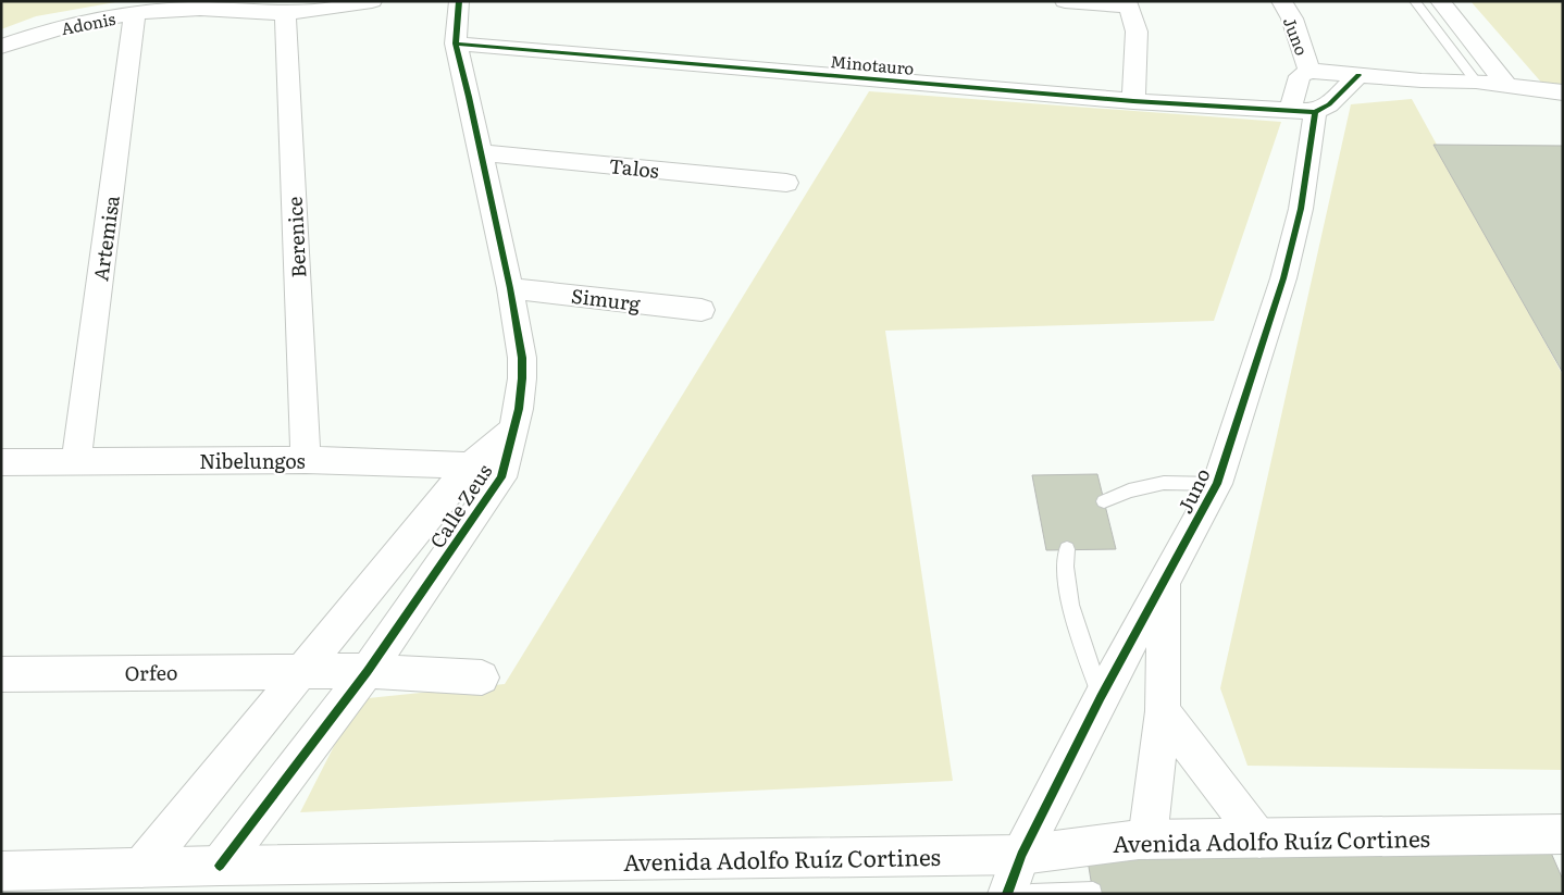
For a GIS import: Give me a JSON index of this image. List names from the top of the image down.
{
  "streets": {
    "street": [
      "Adonis",
      "Juno",
      "Minotauro",
      "Talos",
      "Berenice",
      "Artemisa",
      "Simurg",
      "Nibelungos",
      "Calle Zeus",
      "Orfeo",
      "Avenida Adolfo Ruíz Cortines"
    ]
  },
  "crossings": [
    ["Adonis", "Berenice"],
    ["Adonis", "Artemisa"],
    ["Juno", "Minotauro"],
    ["Juno", "Avenida Adolfo Ruíz Cortines"],
    ["Minotauro", "Calle Zeus"],
    ["Talos", "Calle Zeus"],
    ["Berenice", "Nibelungos"],
    ["Artemisa", "Nibelungos"],
    ["Simurg", "Calle Zeus"],
    ["Nibelungos", "Calle Zeus"],
    ["Calle Zeus", "Orfeo"],
    ["Calle Zeus", "Avenida Adolfo Ruíz Cortines"]
  ]
}
